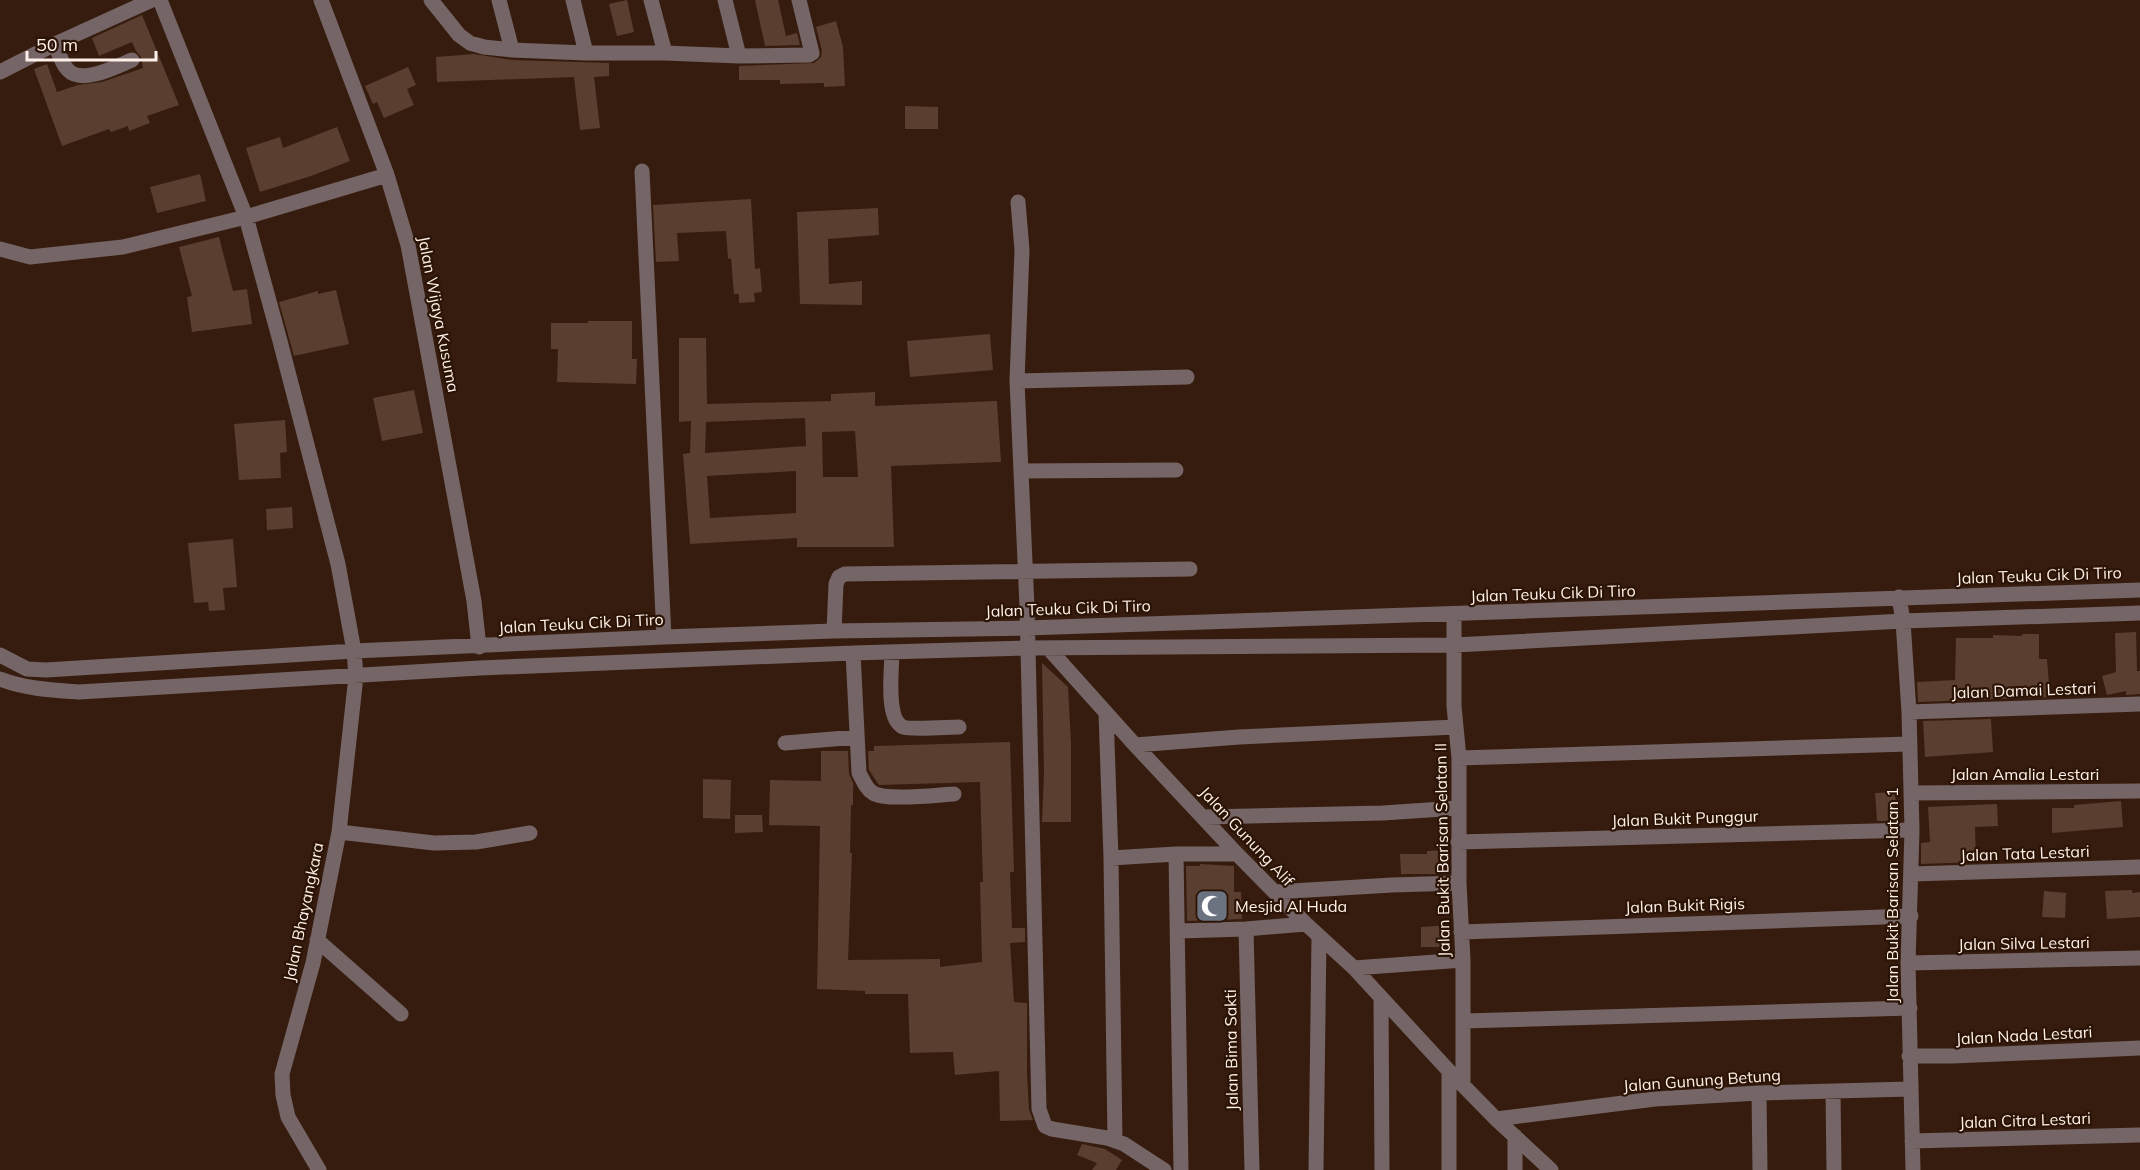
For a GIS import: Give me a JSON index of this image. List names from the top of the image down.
{
  "streets": {
    "street": [
      "Jalan Wijaya Kusuma",
      "Jalan Teuku Cik Di Tiro",
      "Jalan Damai Lestari",
      "Jalan Amalia Lestari",
      "Jalan Bukit Punggur",
      "Jalan Gunung Alif",
      "Jalan Bukit Barisan Selatan II",
      "Jalan Tata Lestari",
      "Jalan Bukit Barisan Selatan 1",
      "Jalan Bukit Rigis",
      "Jalan Bhayangkara",
      "Jalan Silva Lestari",
      "Jalan Nada Lestari",
      "Jalan Bima Sakti",
      "Jalan Gunung Betung",
      "Jalan Citra Lestari"
    ]
  },
  "crossings": [
    ["Jalan Wijaya Kusuma", "Jalan Teuku Cik Di Tiro"],
    ["Jalan Teuku Cik Di Tiro", "Jalan Bukit Barisan Selatan II"],
    ["Jalan Teuku Cik Di Tiro", "Jalan Bukit Barisan Selatan 1"],
    ["Jalan Teuku Cik Di Tiro", "Jalan Bhayangkara"],
    ["Jalan Damai Lestari", "Jalan Bukit Barisan Selatan 1"],
    ["Jalan Amalia Lestari", "Jalan Bukit Barisan Selatan 1"],
    ["Jalan Bukit Punggur", "Jalan Bukit Barisan Selatan II"],
    ["Jalan Bukit Punggur", "Jalan Bukit Barisan Selatan 1"],
    ["Jalan Gunung Alif", "Jalan Bukit Barisan Selatan II"],
    ["Jalan Gunung Alif", "Jalan Gunung Betung"],
    ["Jalan Bukit Barisan Selatan II", "Jalan Bukit Rigis"],
    ["Jalan Tata Lestari", "Jalan Bukit Barisan Selatan 1"],
    ["Jalan Bukit Barisan Selatan 1", "Jalan Bukit Rigis"],
    ["Jalan Bukit Barisan Selatan 1", "Jalan Silva Lestari"],
    ["Jalan Bukit Barisan Selatan 1", "Jalan Nada Lestari"],
    ["Jalan Bukit Barisan Selatan 1", "Jalan Gunung Betung"],
    ["Jalan Bukit Barisan Selatan 1", "Jalan Citra Lestari"]
  ],
  "places": {
    "mosque": ["Mesjid Al Huda"]
  },
  "scale_bar": "50 m"
}
